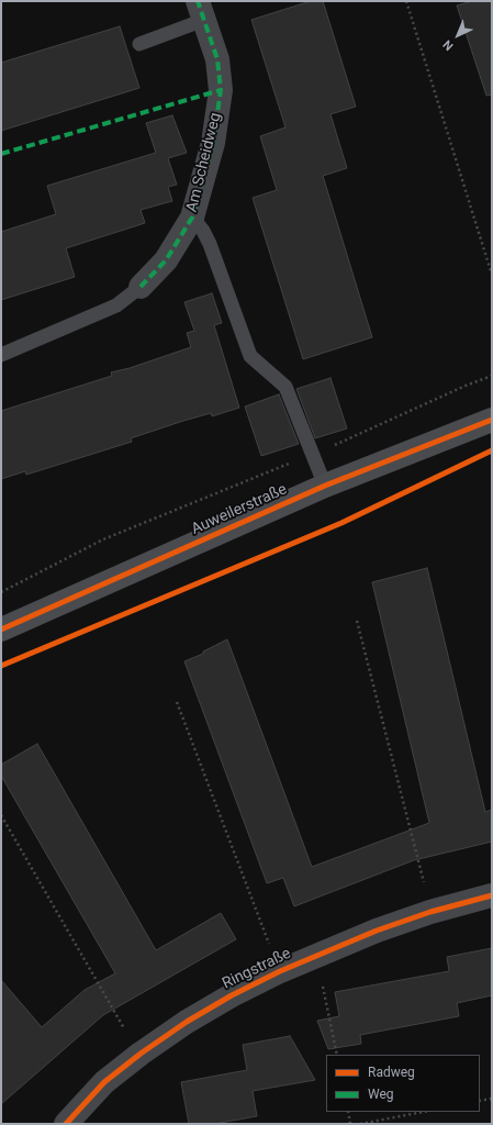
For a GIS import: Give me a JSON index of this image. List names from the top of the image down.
{
  "streets": {
    "street": ["Am Scheidweg", "Auweilerstraße", "Ringstraße"]
  },
  "legend": ["Radweg", "Weg"],
  "north": "bottom left"
}
